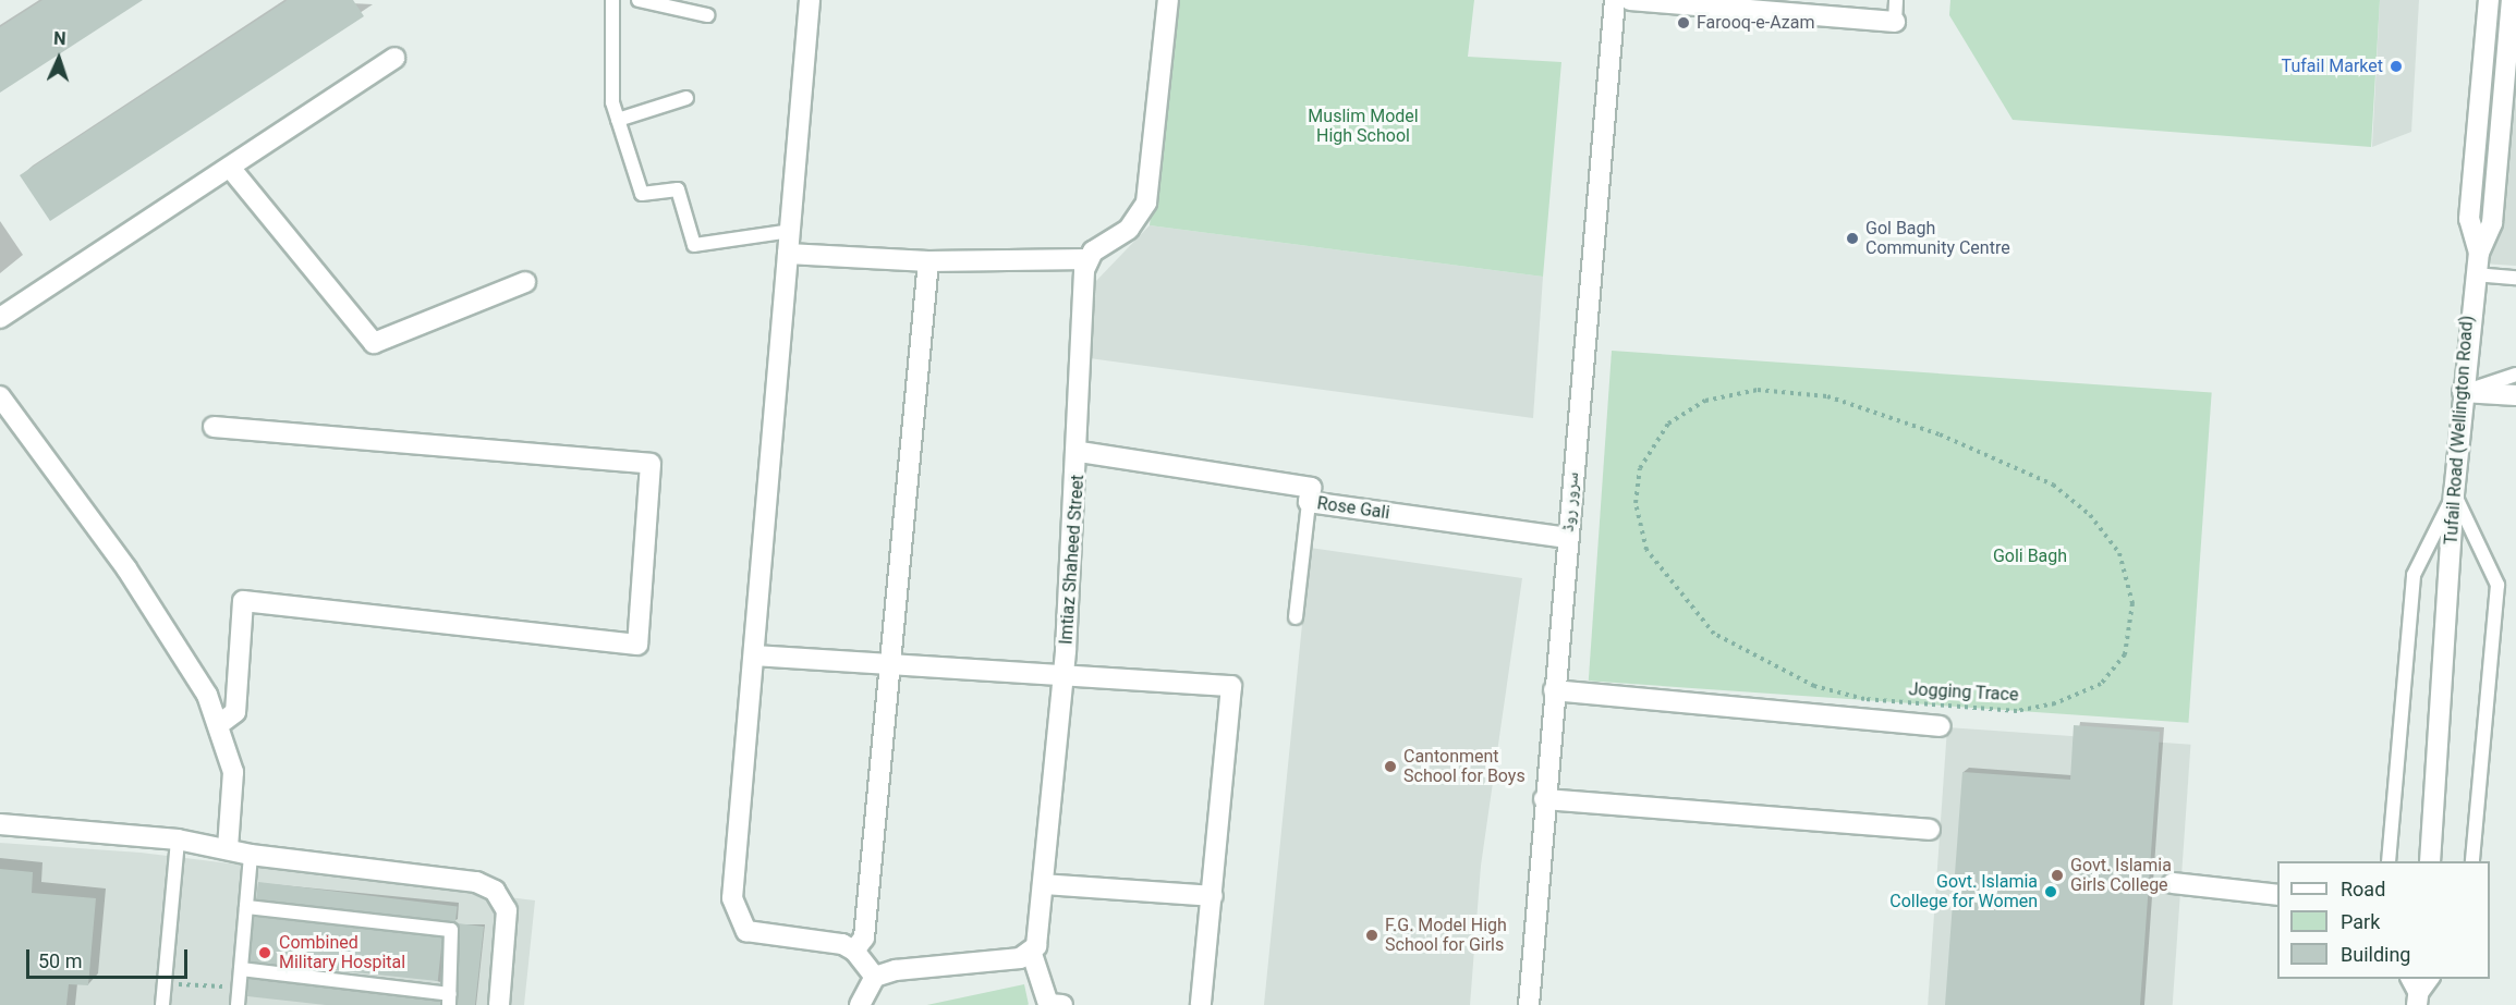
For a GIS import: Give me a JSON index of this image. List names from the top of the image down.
{
  "streets": {
    "street": [
      "Tufail Road (Wellington Road)",
      "سرور روڈ",
      "Rose Gali",
      "Imtiaz Shaheed Street"
    ],
    "path": ["Jogging Trace"]
  },
  "crossings": [
    ["سرور روڈ", "Rose Gali"],
    ["Rose Gali", "Imtiaz Shaheed Street"]
  ],
  "parks": ["Muslim Model High School", "Goli Bagh"],
  "places": [
    "Farooq-e-Azam",
    "Tufail Market",
    "Gol Bagh Community Centre",
    "Cantonment School for Boys",
    "Govt. Islamia Girls College",
    "Govt. Islamia College for Women",
    "F.G. Model High School for Girls",
    "Combined Military Hospital"
  ],
  "legend": ["Road", "Park", "Building"],
  "scale_bar": "50 m",
  "north": "top"
}
